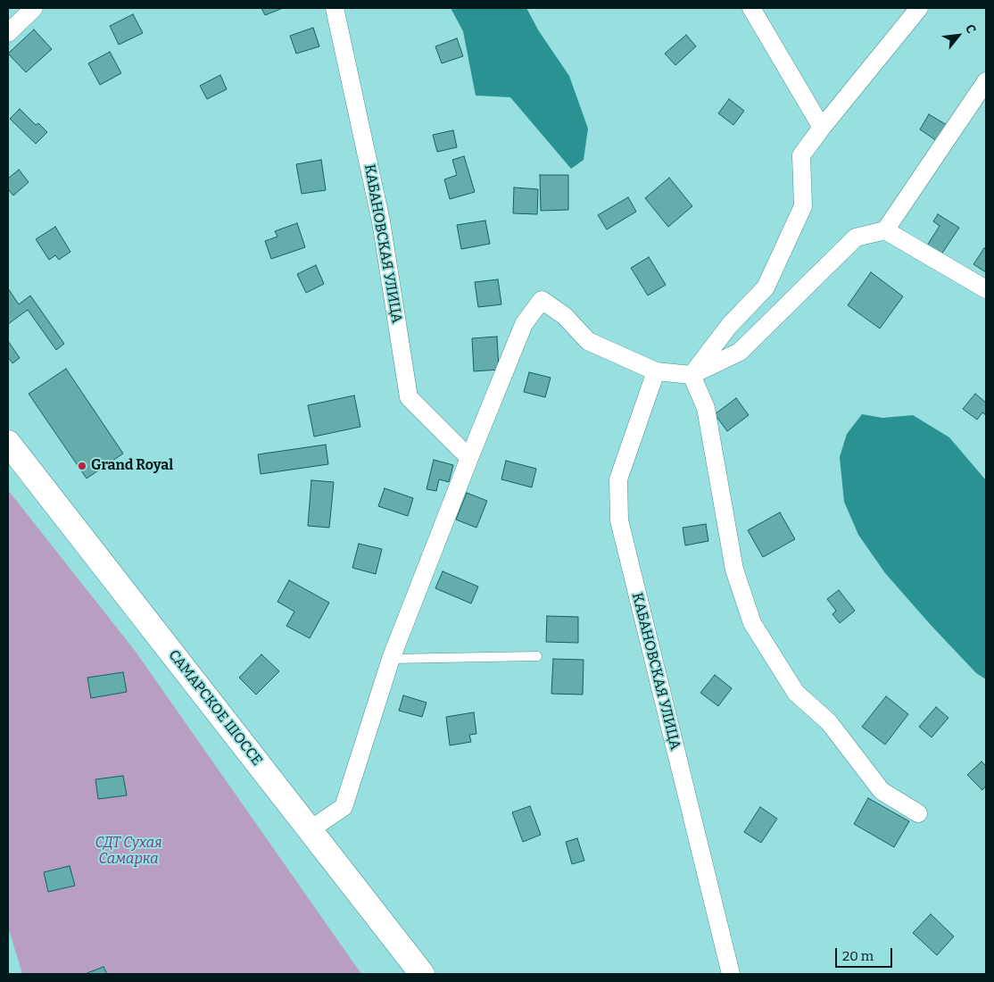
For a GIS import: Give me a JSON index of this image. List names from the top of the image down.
{
  "streets": {
    "main road": ["САМАРСКОЕ ШОССЕ"],
    "street": ["КАБАНОВСКАЯ УЛИЦА"]
  },
  "parks": ["СДТ Сухая Самарка"],
  "places": ["Grand Royal"],
  "scale_bar": "20 m",
  "north": "top right"
}
